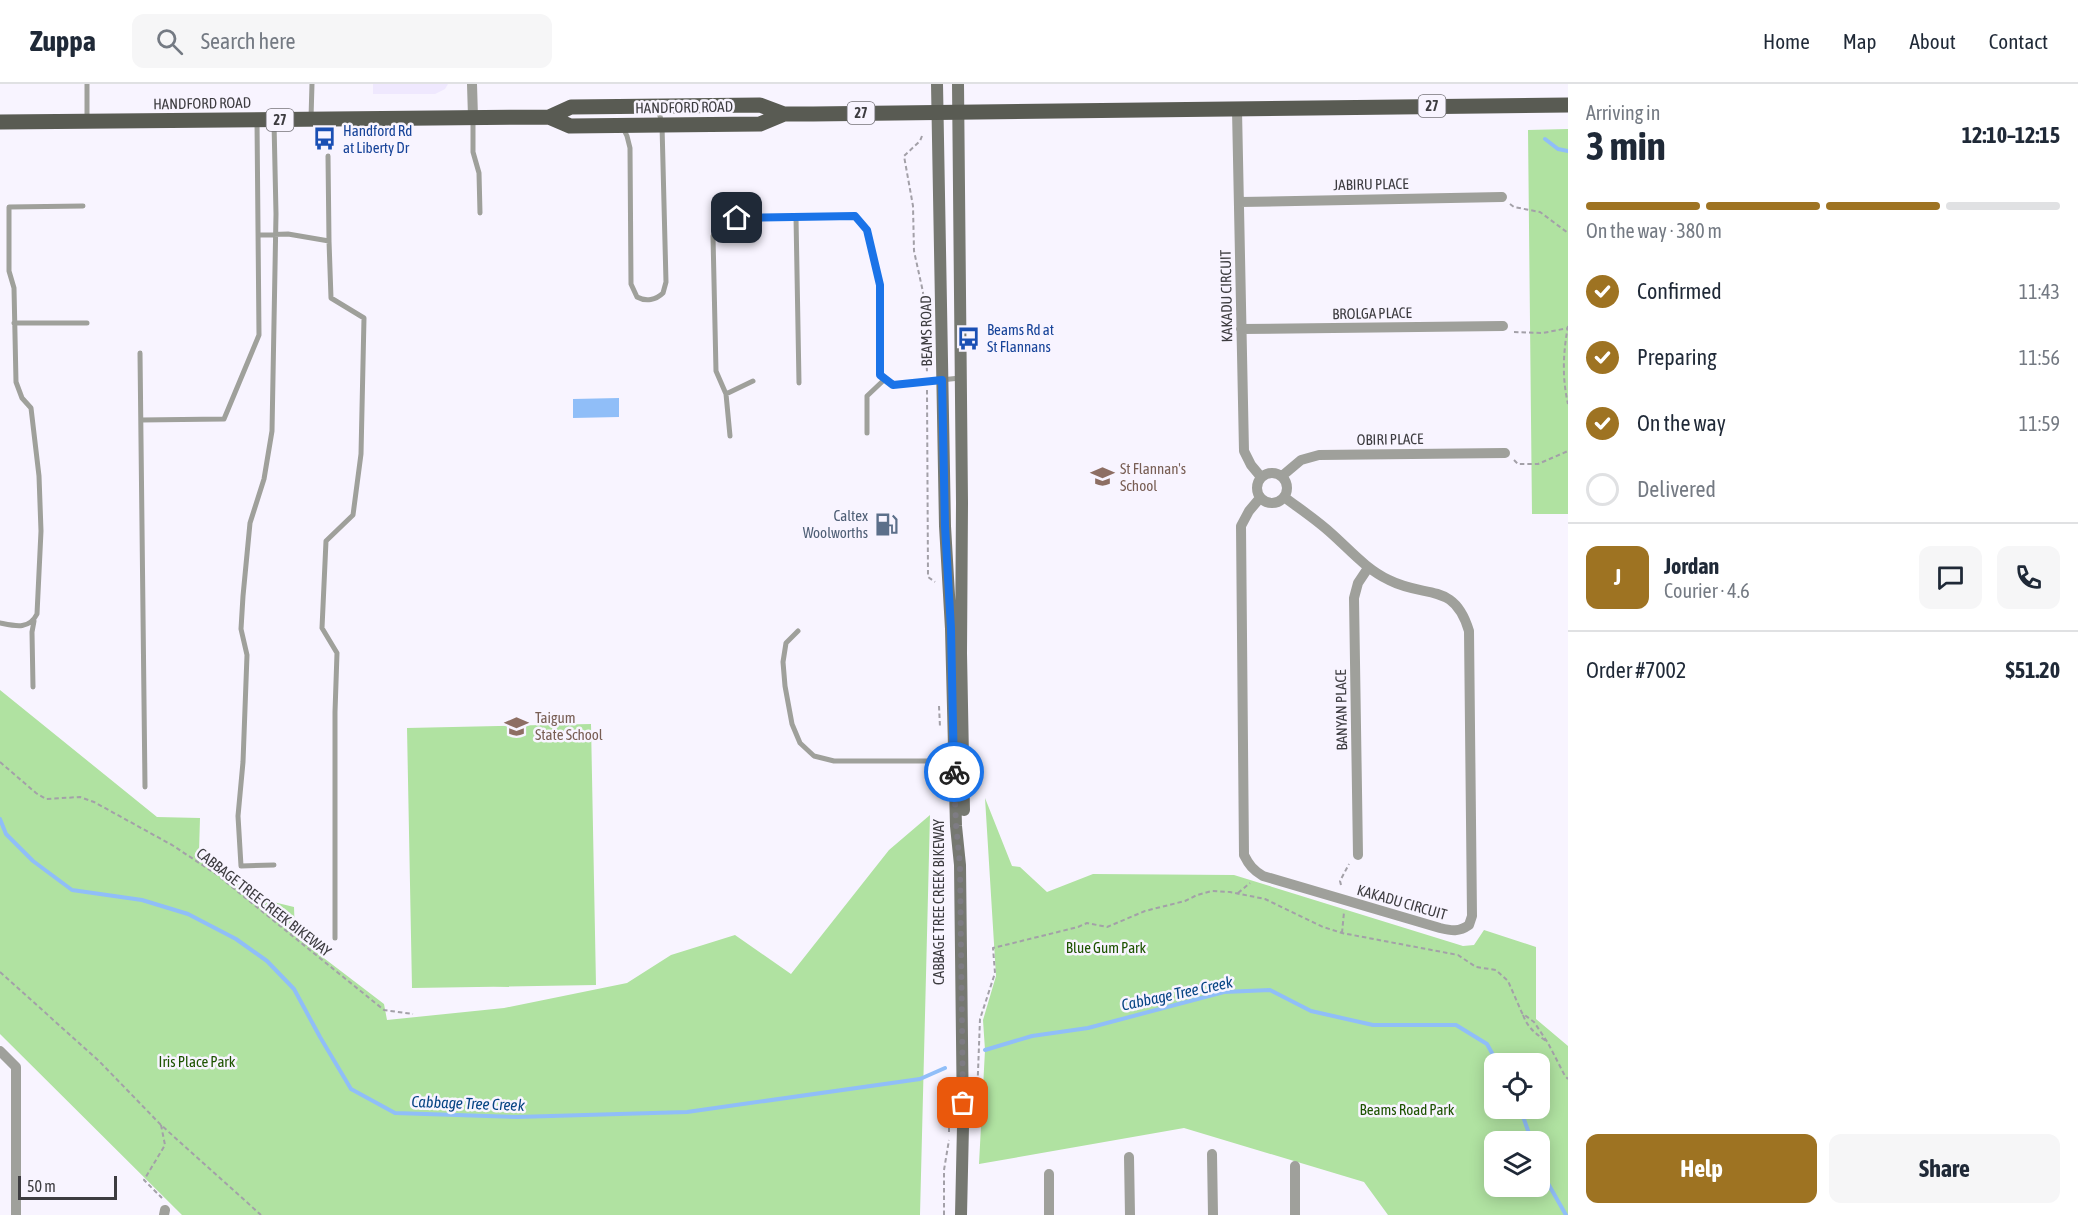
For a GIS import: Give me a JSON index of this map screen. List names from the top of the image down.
{
  "streets": {
    "main road": ["HANDFORD ROAD", "27", "BEAMS ROAD"],
    "street": [
      "JABIRU PLACE",
      "KAKADU CIRCUIT",
      "BROLGA PLACE",
      "OBIRI PLACE",
      "BANYAN PLACE"
    ],
    "path": ["CABBAGE TREE CREEK BIKEWAY"]
  },
  "crossings": [
    ["HANDFORD ROAD", "KAKADU CIRCUIT"],
    ["HANDFORD ROAD", "BEAMS ROAD"],
    ["JABIRU PLACE", "KAKADU CIRCUIT"],
    ["KAKADU CIRCUIT", "BROLGA PLACE"],
    ["KAKADU CIRCUIT", "OBIRI PLACE"],
    ["KAKADU CIRCUIT", "BANYAN PLACE"]
  ],
  "water": ["Cabbage Tree Creek"],
  "parks": ["Blue Gum Park", "Iris Place Park", "Beams Road Park"],
  "places": {
    "bus stop": ["Handford Rd at Liberty Dr", "Beams Rd at St Flannans"],
    "school or university": ["St Flannan's School", "Taigum State School"],
    "fuel station": ["Caltex Woolworths"]
  },
  "scale_bar": "50 m",
  "page": {
    "header": "Zuppa",
    "search": "Search here",
    "nav": [
      "Home",
      "Map",
      "About",
      "Contact"
    ],
    "heading": ["3 min", "Arriving in", "12:10–12:15"],
    "panel": [
      "Jordan",
      "Courier · 4.6",
      "Order #7002",
      "$51.20"
    ],
    "bar": "On the way · 380 m",
    "list": [
      ["Confirmed", "11:43"],
      ["Preparing", "11:56"],
      ["On the way", "11:59"],
      "Delivered"
    ],
    "round": "J",
    "buttons": ["Help", "Share"],
    "scale": "50 m"
  }
}
